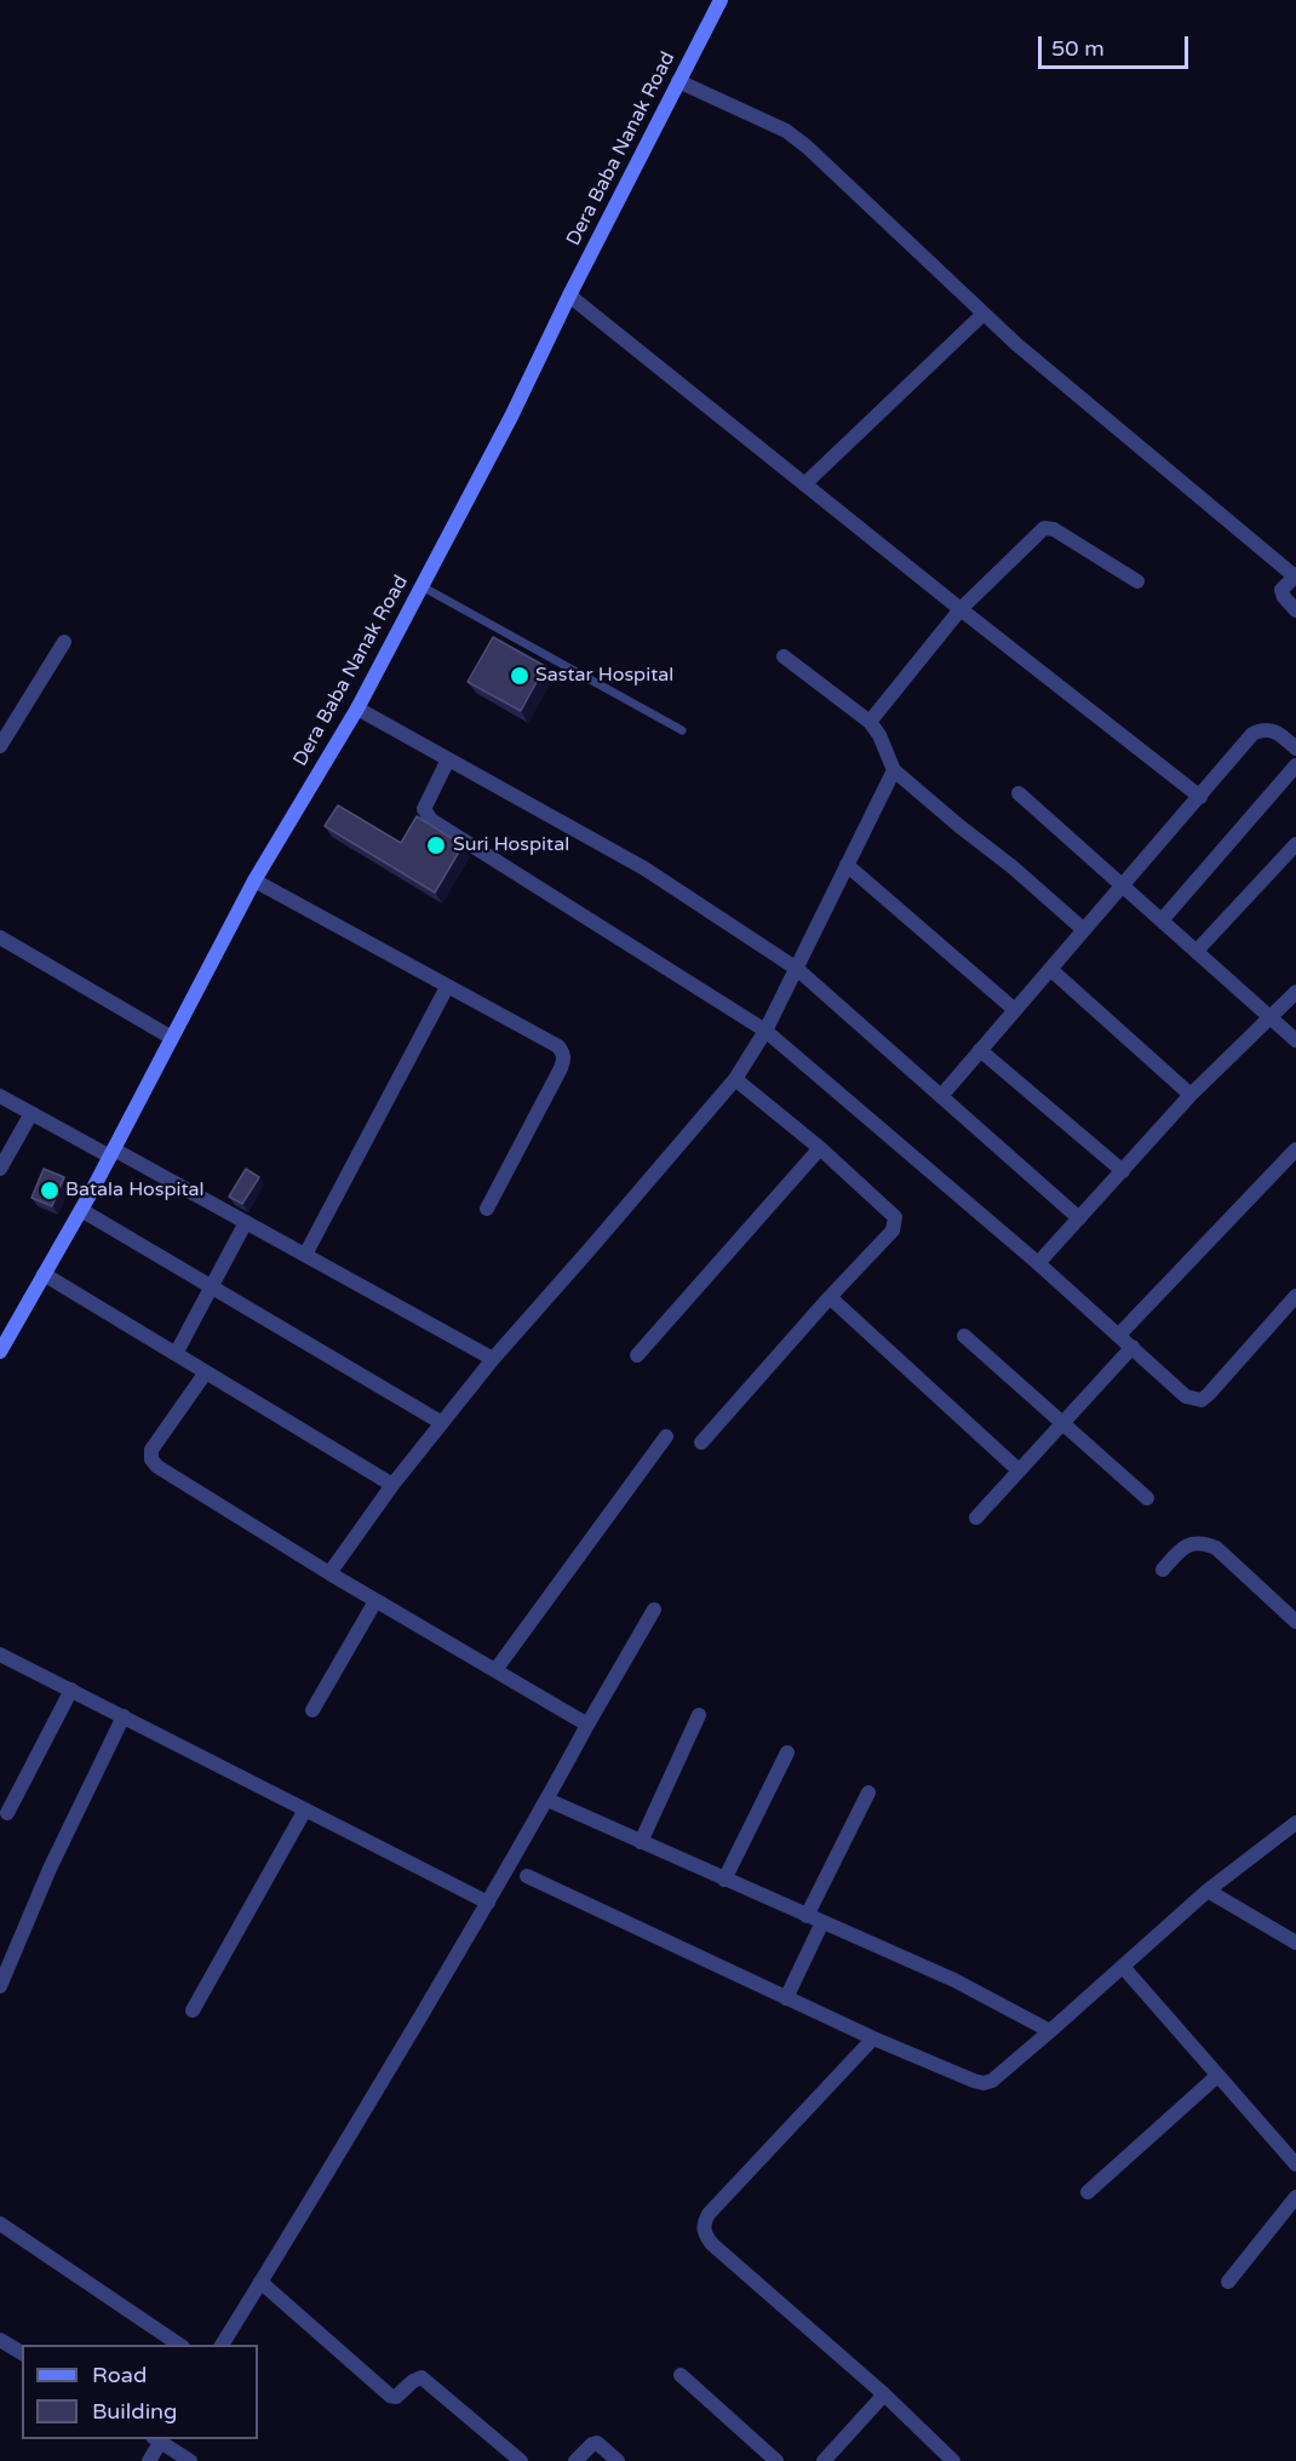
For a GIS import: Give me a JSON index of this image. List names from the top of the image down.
{
  "streets": {
    "main road": ["Dera Baba Nanak Road"]
  },
  "places": ["Sastar Hospital", "Suri Hospital", "Batala Hospital"],
  "legend": ["Road", "Building"],
  "scale_bar": "50 m"
}
